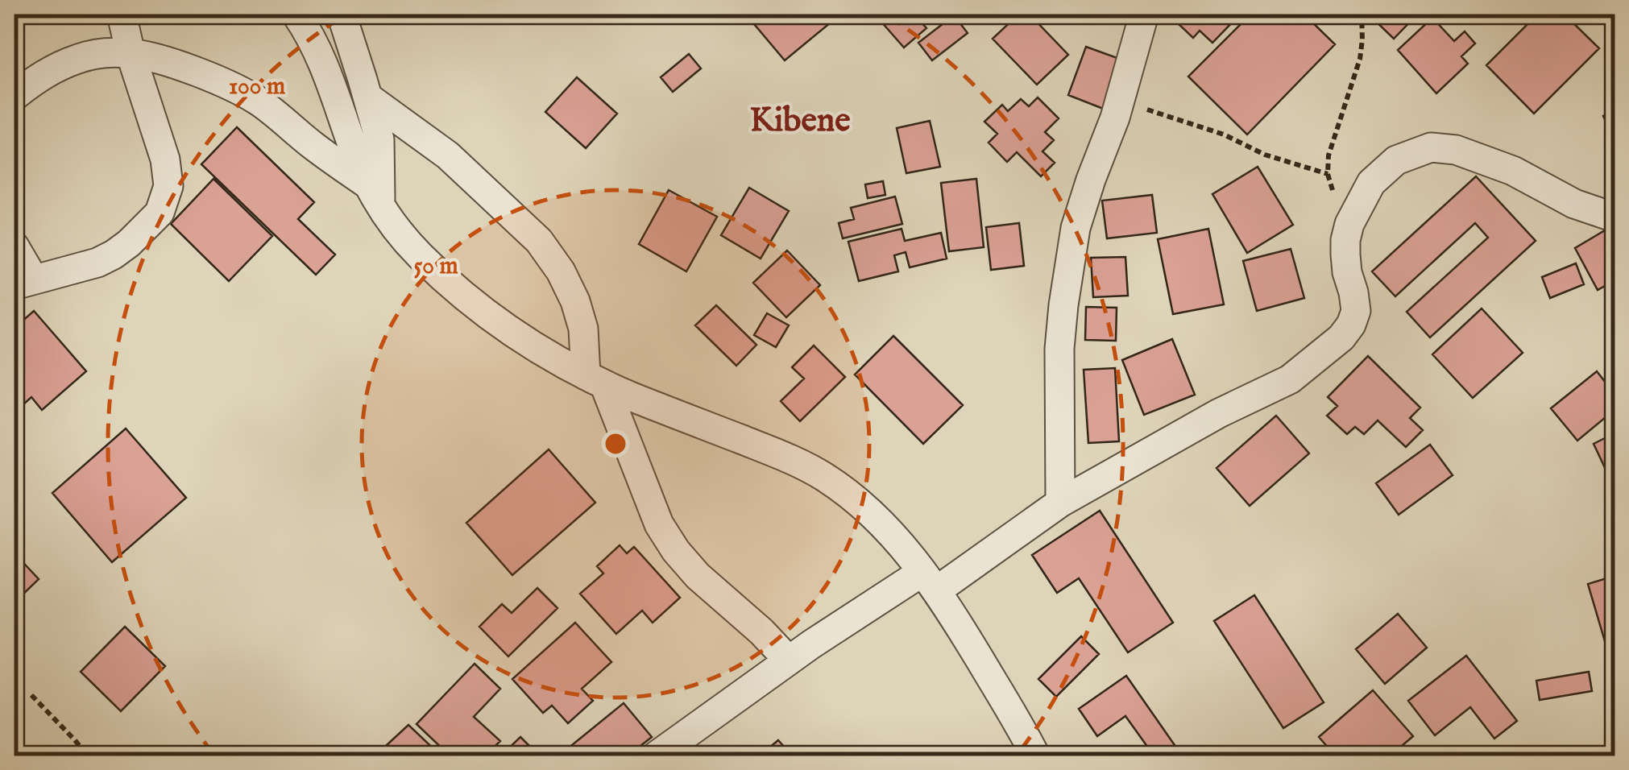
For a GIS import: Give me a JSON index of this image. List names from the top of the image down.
{
  "districts": ["Kibene"],
  "rings": ["100 m", "50 m"]
}
